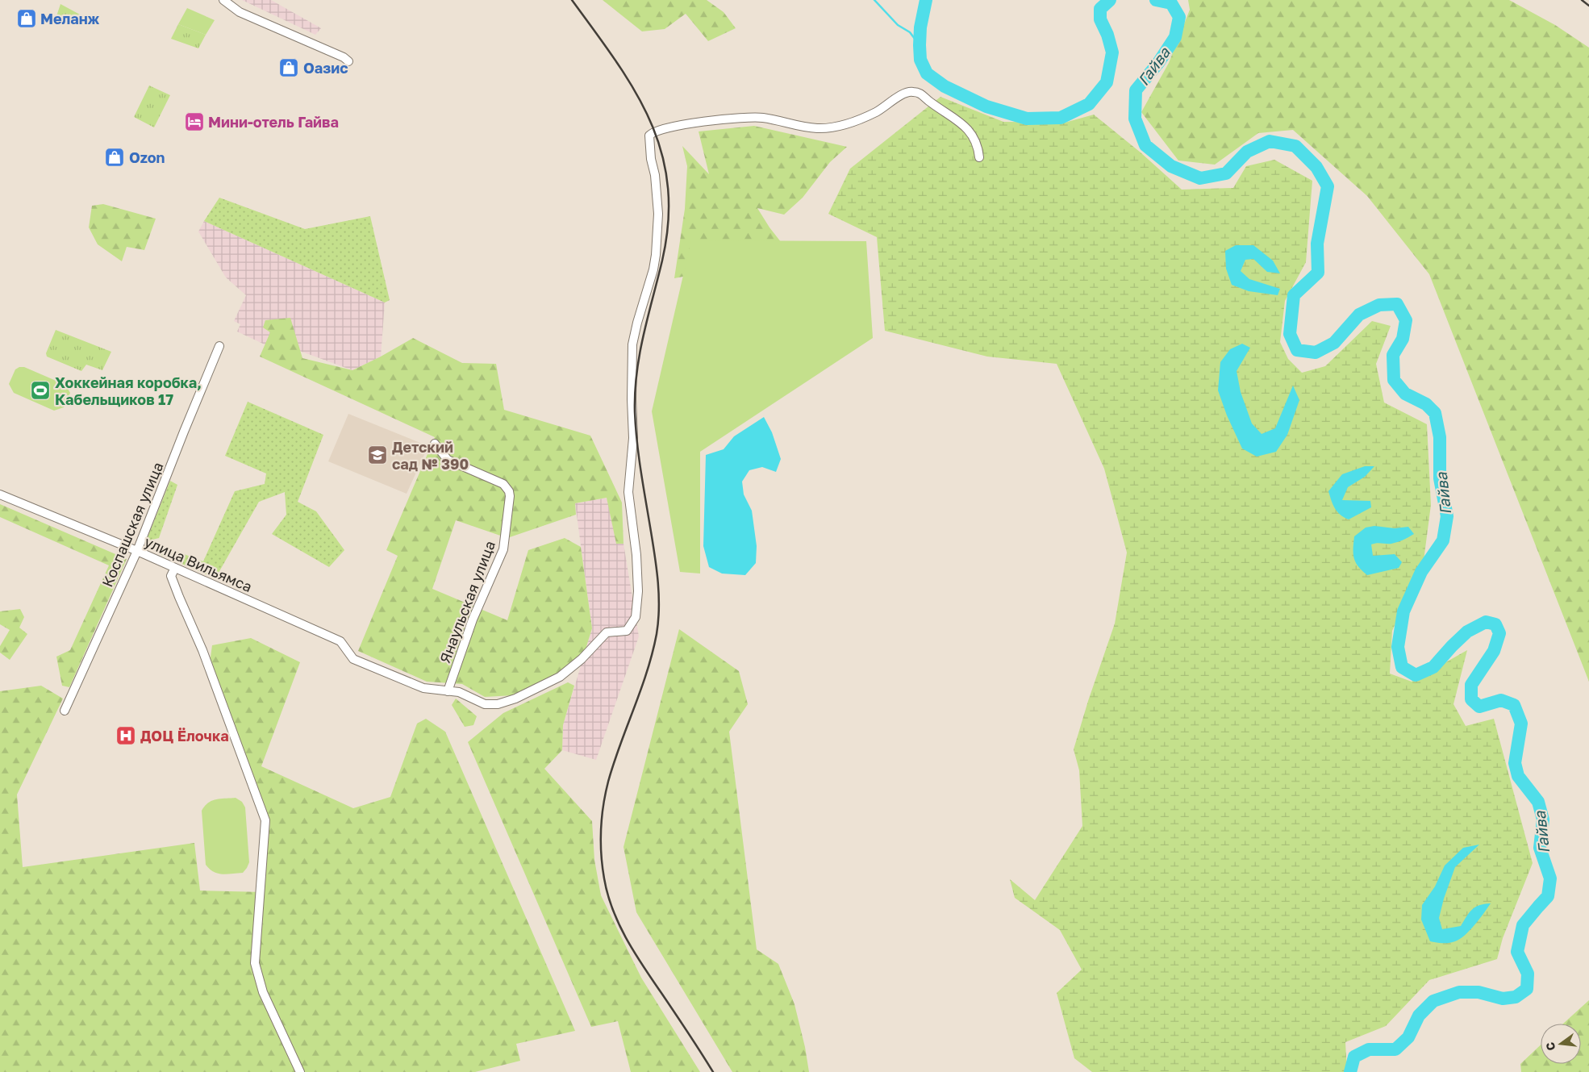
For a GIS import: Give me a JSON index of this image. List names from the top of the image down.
{
  "streets": {
    "street": ["Коспашская улица", "улица Вильямса", "Янаульская улица"]
  },
  "crossings": [
    ["Коспашская улица", "улица Вильямса"],
    ["улица Вильямса", "Янаульская улица"]
  ],
  "water": ["Гайва"],
  "places": {
    "shop": ["Меланж", "Оазис", "Ozon"],
    "hotel": ["Мини-отель Гайва"],
    "sports": ["Хоккейная коробка, Кабельщиков 17"],
    "school or university": ["Детский сад № 390"],
    "hospital": ["ДОЦ Ёлочка"]
  },
  "north": "left"
}
